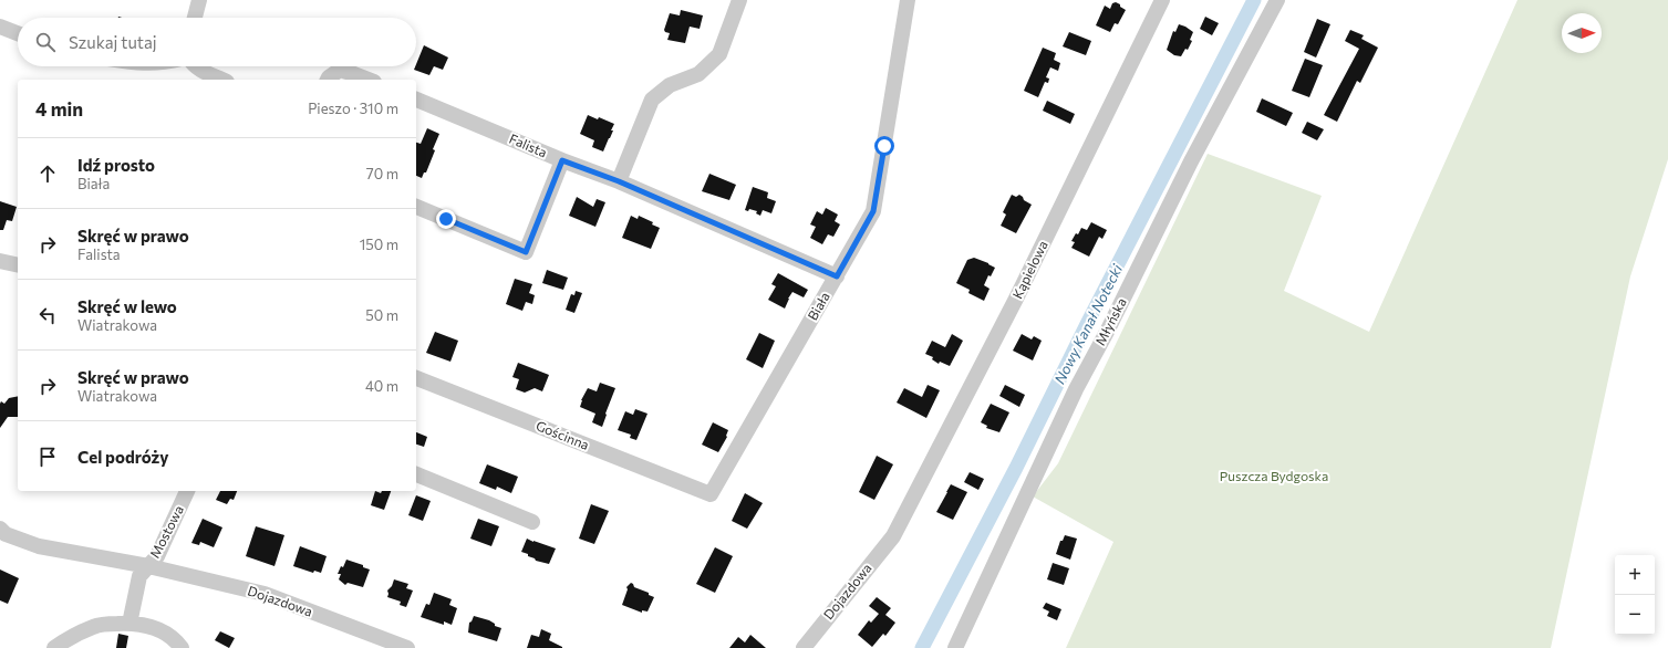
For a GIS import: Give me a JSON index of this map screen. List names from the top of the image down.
{
  "streets": {
    "street": [
      "Falista",
      "Kąpielowa",
      "Biała",
      "Młyńska",
      "Gościnna",
      "Mostowa",
      "Dojazdowa"
    ]
  },
  "crossings": [
    ["Falista", "Biała"],
    ["Kąpielowa", "Dojazdowa"],
    ["Biała", "Gościnna"],
    ["Mostowa", "Dojazdowa"]
  ],
  "water": ["Nowy Kanał Notecki"],
  "parks": ["Puszcza Bydgoska"],
  "north": "right",
  "page": {
    "search": "Szukaj tutaj",
    "heading": ["4 min", "Pieszo · 310 m"],
    "list": [
      ["Idź prosto", "Biała", "70 m"],
      ["Skręć w prawo", "Falista", "150 m"],
      ["Skręć w lewo", "Wiatrakowa", "50 m"],
      ["Skręć w prawo", "Wiatrakowa", "40 m"],
      "Cel podróży"
    ],
    "map_buttons": ["+", "−"]
  }
}
